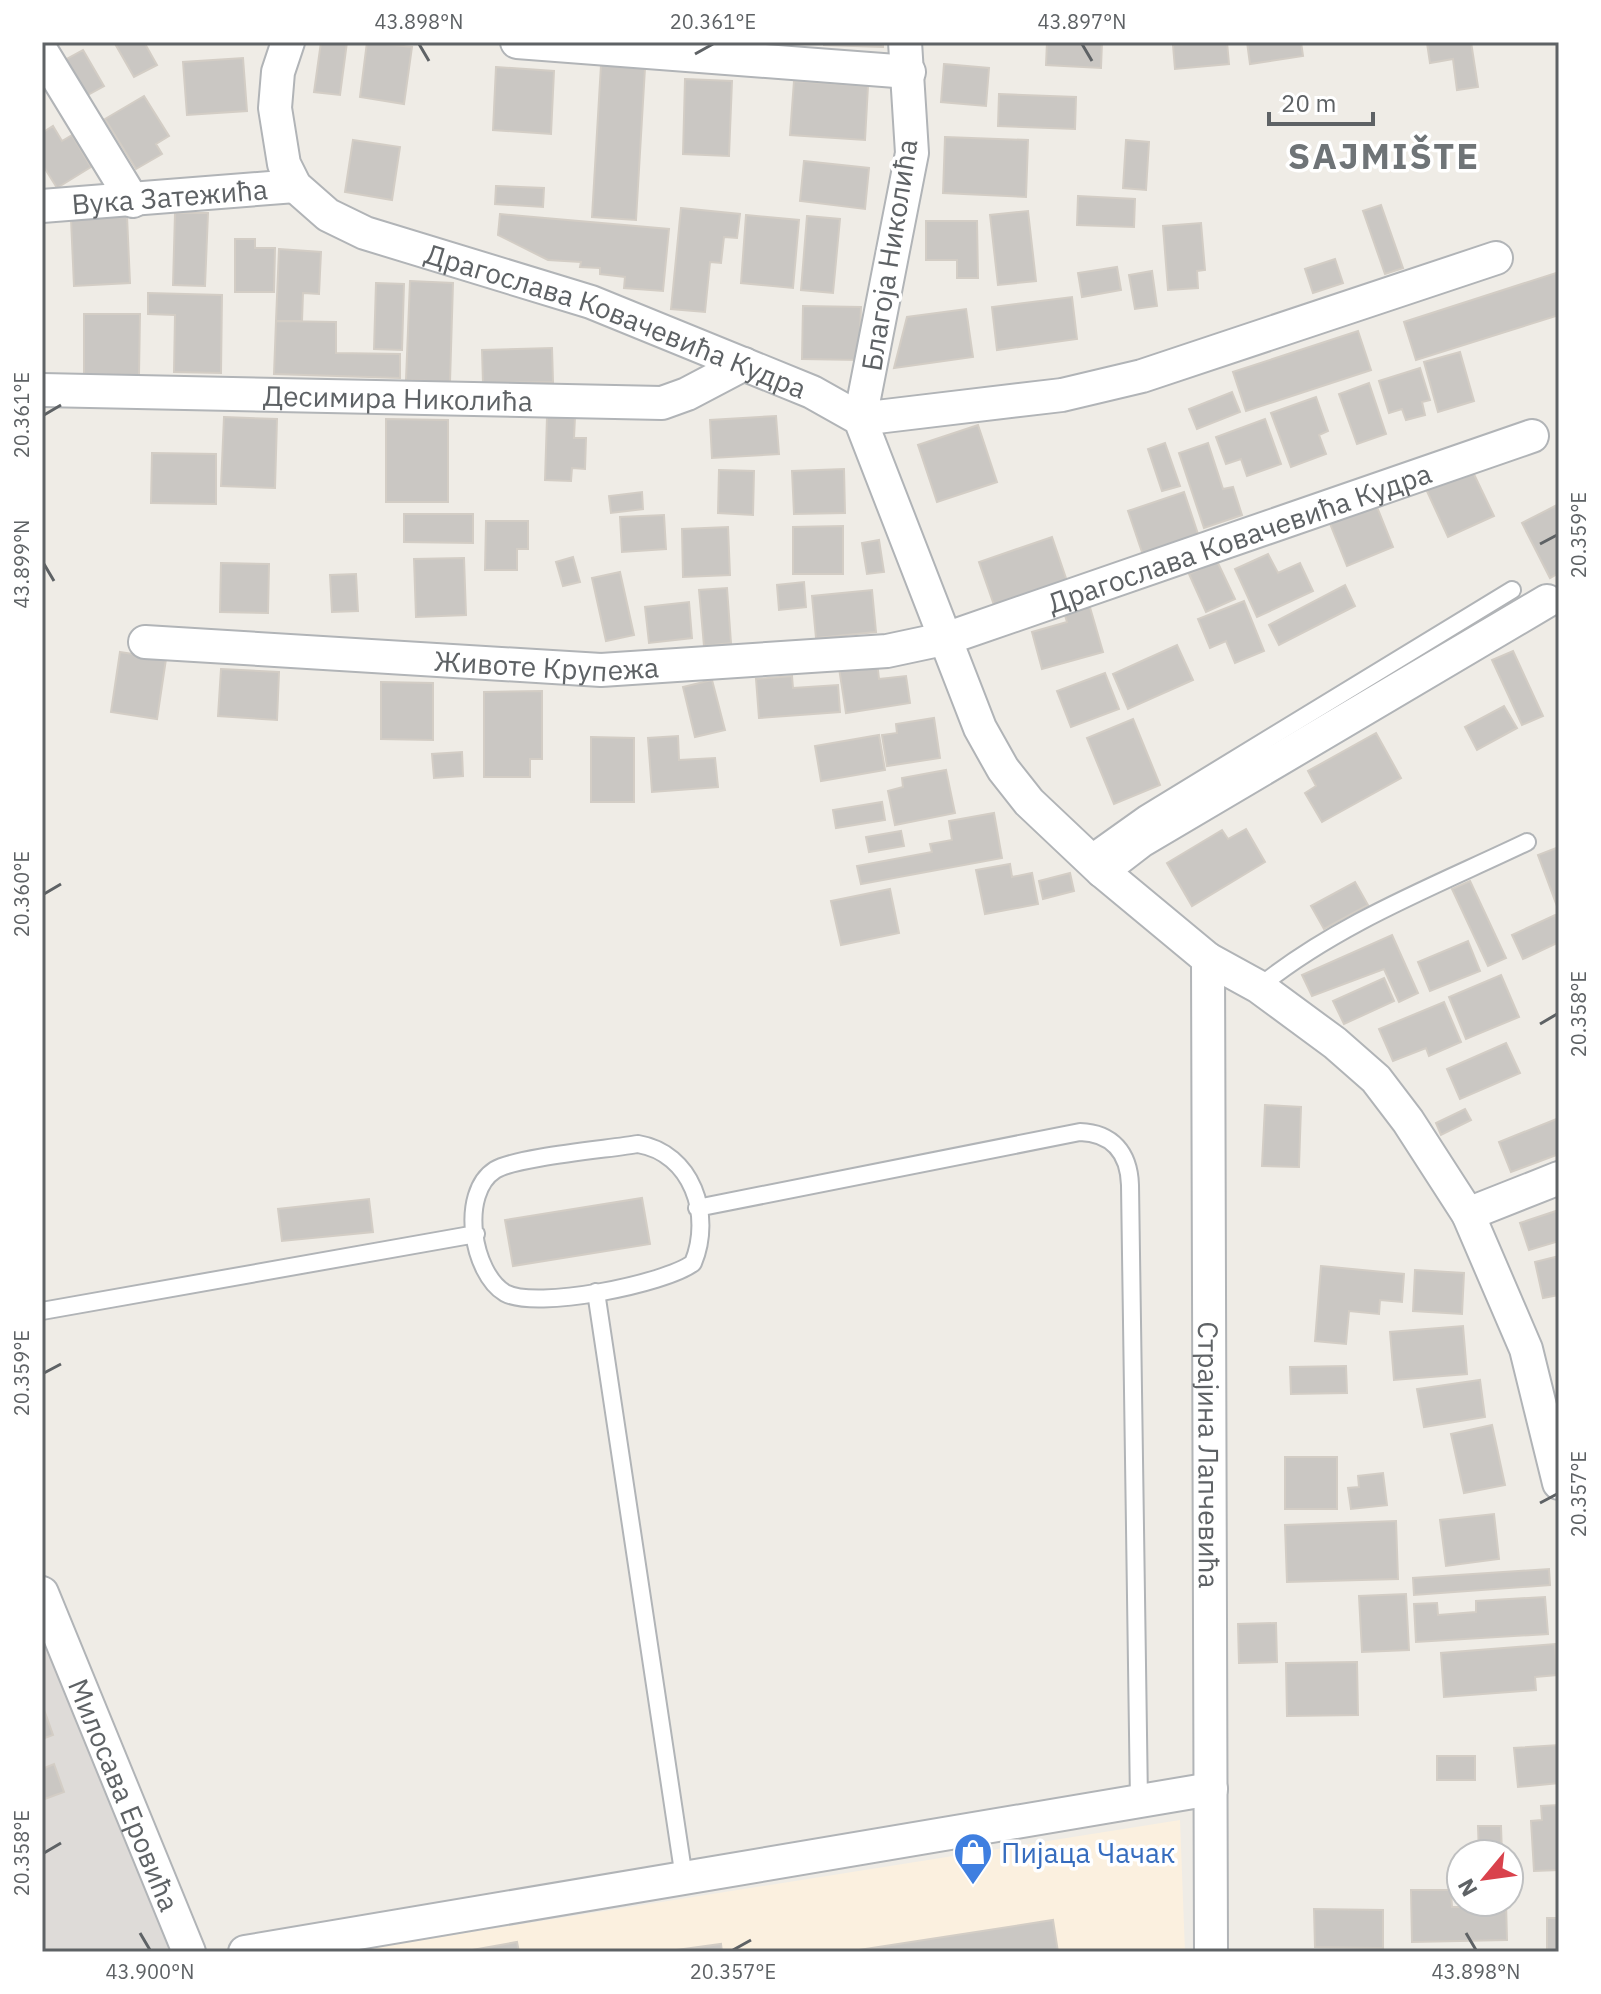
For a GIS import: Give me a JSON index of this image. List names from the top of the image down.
{
  "streets": {
    "street": [
      "Вука Затежића",
      "Благоја Николића",
      "Драгослава Ковачевића Кудра",
      "Десимира Николића",
      "Животе Крупежа",
      "Страјина Лапчевића",
      "Милосава Еровића"
    ]
  },
  "crossings": [
    ["Вука Затежића", "Драгослава Ковачевића Кудра"],
    ["Благоја Николића", "Драгослава Ковачевића Кудра"],
    ["Драгослава Ковачевића Кудра", "Десимира Николића"],
    ["Драгослава Ковачевића Кудра", "Животе Крупежа"]
  ],
  "districts": ["SAJMIŠTE"],
  "places": {
    "shop": ["Пијаца Чачак"]
  },
  "scale_bar": "20 m",
  "north": "bottom left",
  "coordinates": [
    "43.898°N",
    "20.361°E",
    "43.897°N",
    "20.359°E",
    "43.899°N",
    "20.360°E",
    "20.358°E",
    "20.357°E",
    "43.900°N"
  ]
}
